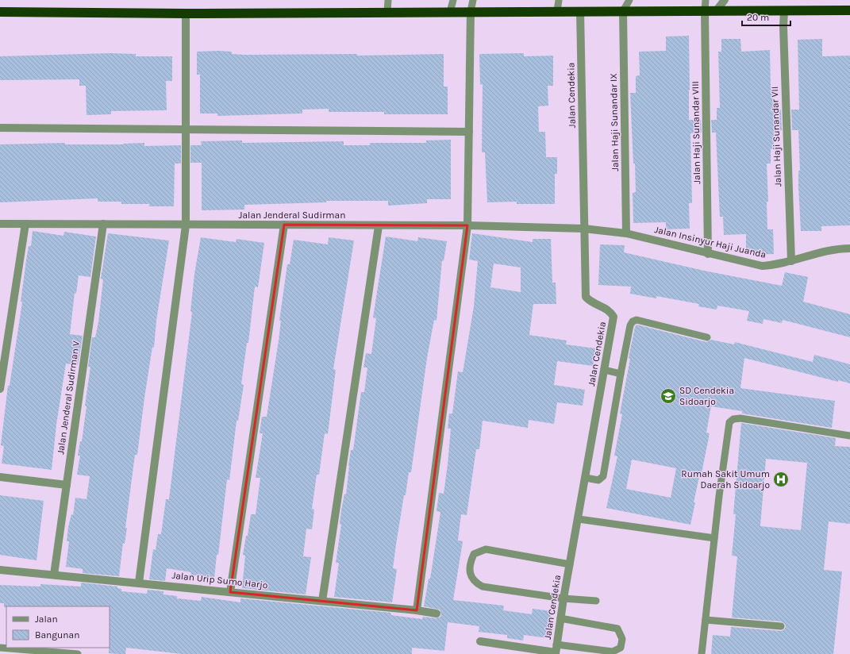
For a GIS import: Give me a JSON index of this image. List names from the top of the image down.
{
  "streets": {
    "street": [
      "Jalan Cendekia",
      "Jalan Haji Sunandar IX",
      "Jalan Haji Sunandar VIII",
      "Jalan Haji Sunandar VII",
      "Jalan Jenderal Sudirman",
      "Jalan Insinyur Haji Juanda",
      "Jalan Jenderal Sudirman V",
      "Jalan Urip Sumo Harjo"
    ]
  },
  "crossings": [
    ["Jalan Cendekia", "Jalan Jenderal Sudirman"],
    ["Jalan Cendekia", "Jalan Insinyur Haji Juanda"],
    ["Jalan Haji Sunandar IX", "Jalan Insinyur Haji Juanda"],
    ["Jalan Haji Sunandar VIII", "Jalan Insinyur Haji Juanda"],
    ["Jalan Haji Sunandar VII", "Jalan Insinyur Haji Juanda"],
    ["Jalan Jenderal Sudirman", "Jalan Insinyur Haji Juanda"],
    ["Jalan Jenderal Sudirman", "Jalan Jenderal Sudirman V"],
    ["Jalan Jenderal Sudirman V", "Jalan Urip Sumo Harjo"]
  ],
  "places": {
    "school or university": ["SD Cendekia Sidoarjo"],
    "hospital": ["Rumah Sakit Umum Daerah Sidoarjo"]
  },
  "legend": ["Jalan", "Bangunan"],
  "scale_bar": "20 m"
}
